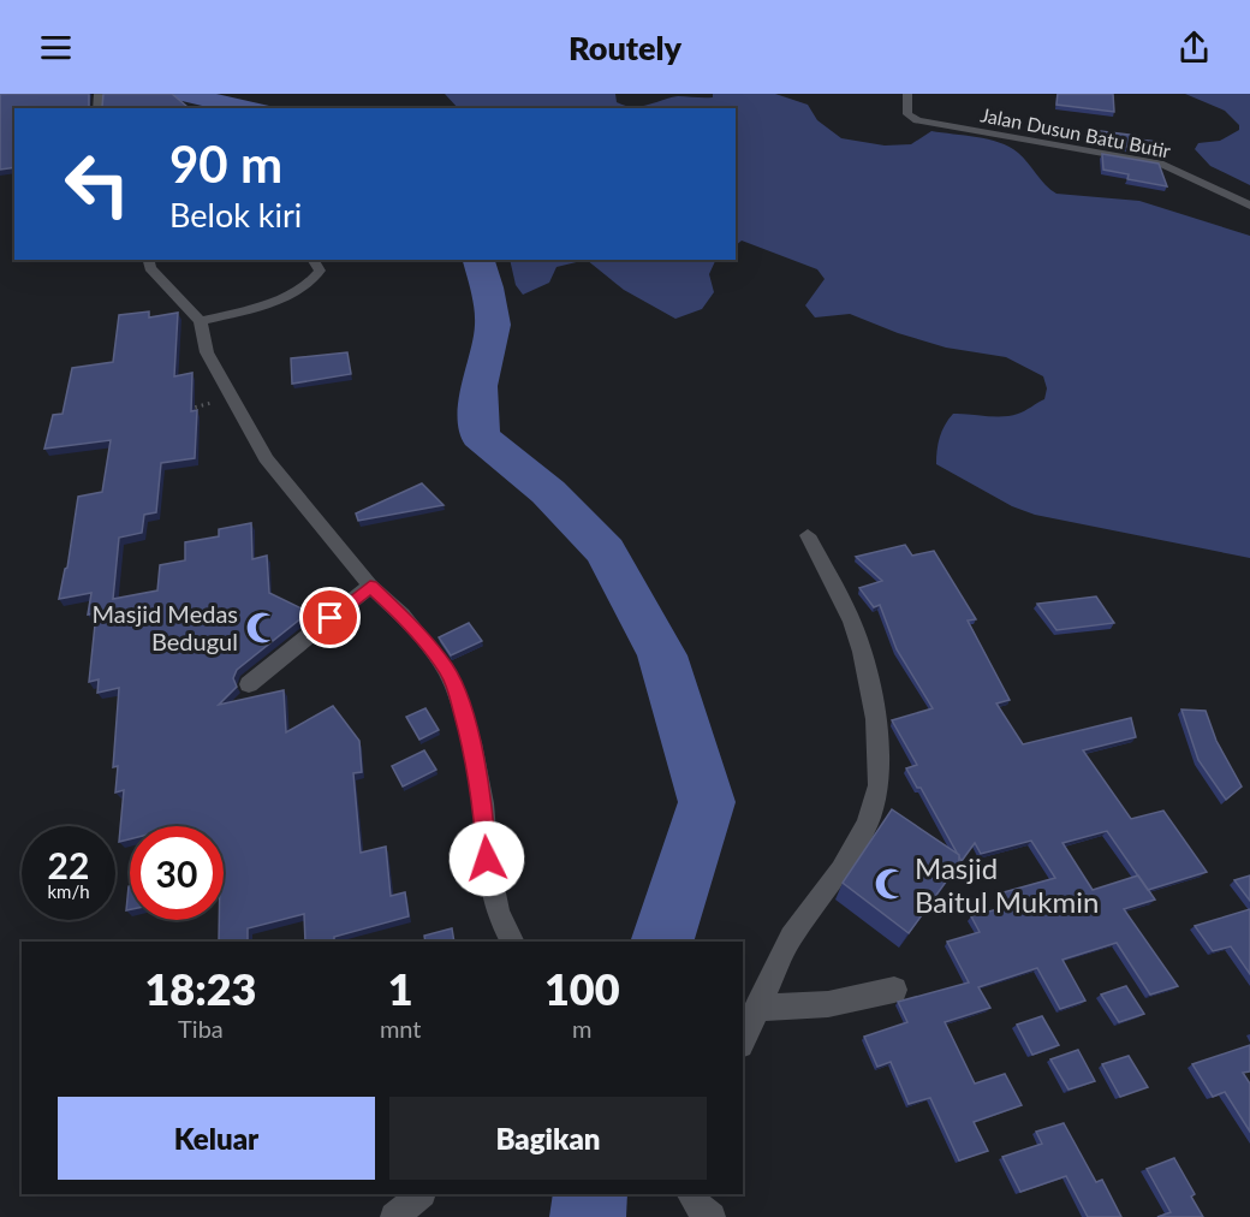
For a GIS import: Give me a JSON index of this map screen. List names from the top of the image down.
{
  "streets": {
    "street": ["Jalan Dusun Batu Butir"]
  },
  "places": {
    "mosque": ["Masjid Medas Bedugul", "Masjid Baitul Mukmin"]
  },
  "page": {
    "header": "Routely",
    "turn": ["90 m", "Belok kiri"],
    "speed": "22 km/h",
    "limit": "30",
    "eta": [
      "18:23",
      "Tiba",
      "1",
      "mnt",
      "100",
      "m"
    ],
    "buttons": ["Keluar", "Bagikan"]
  }
}
